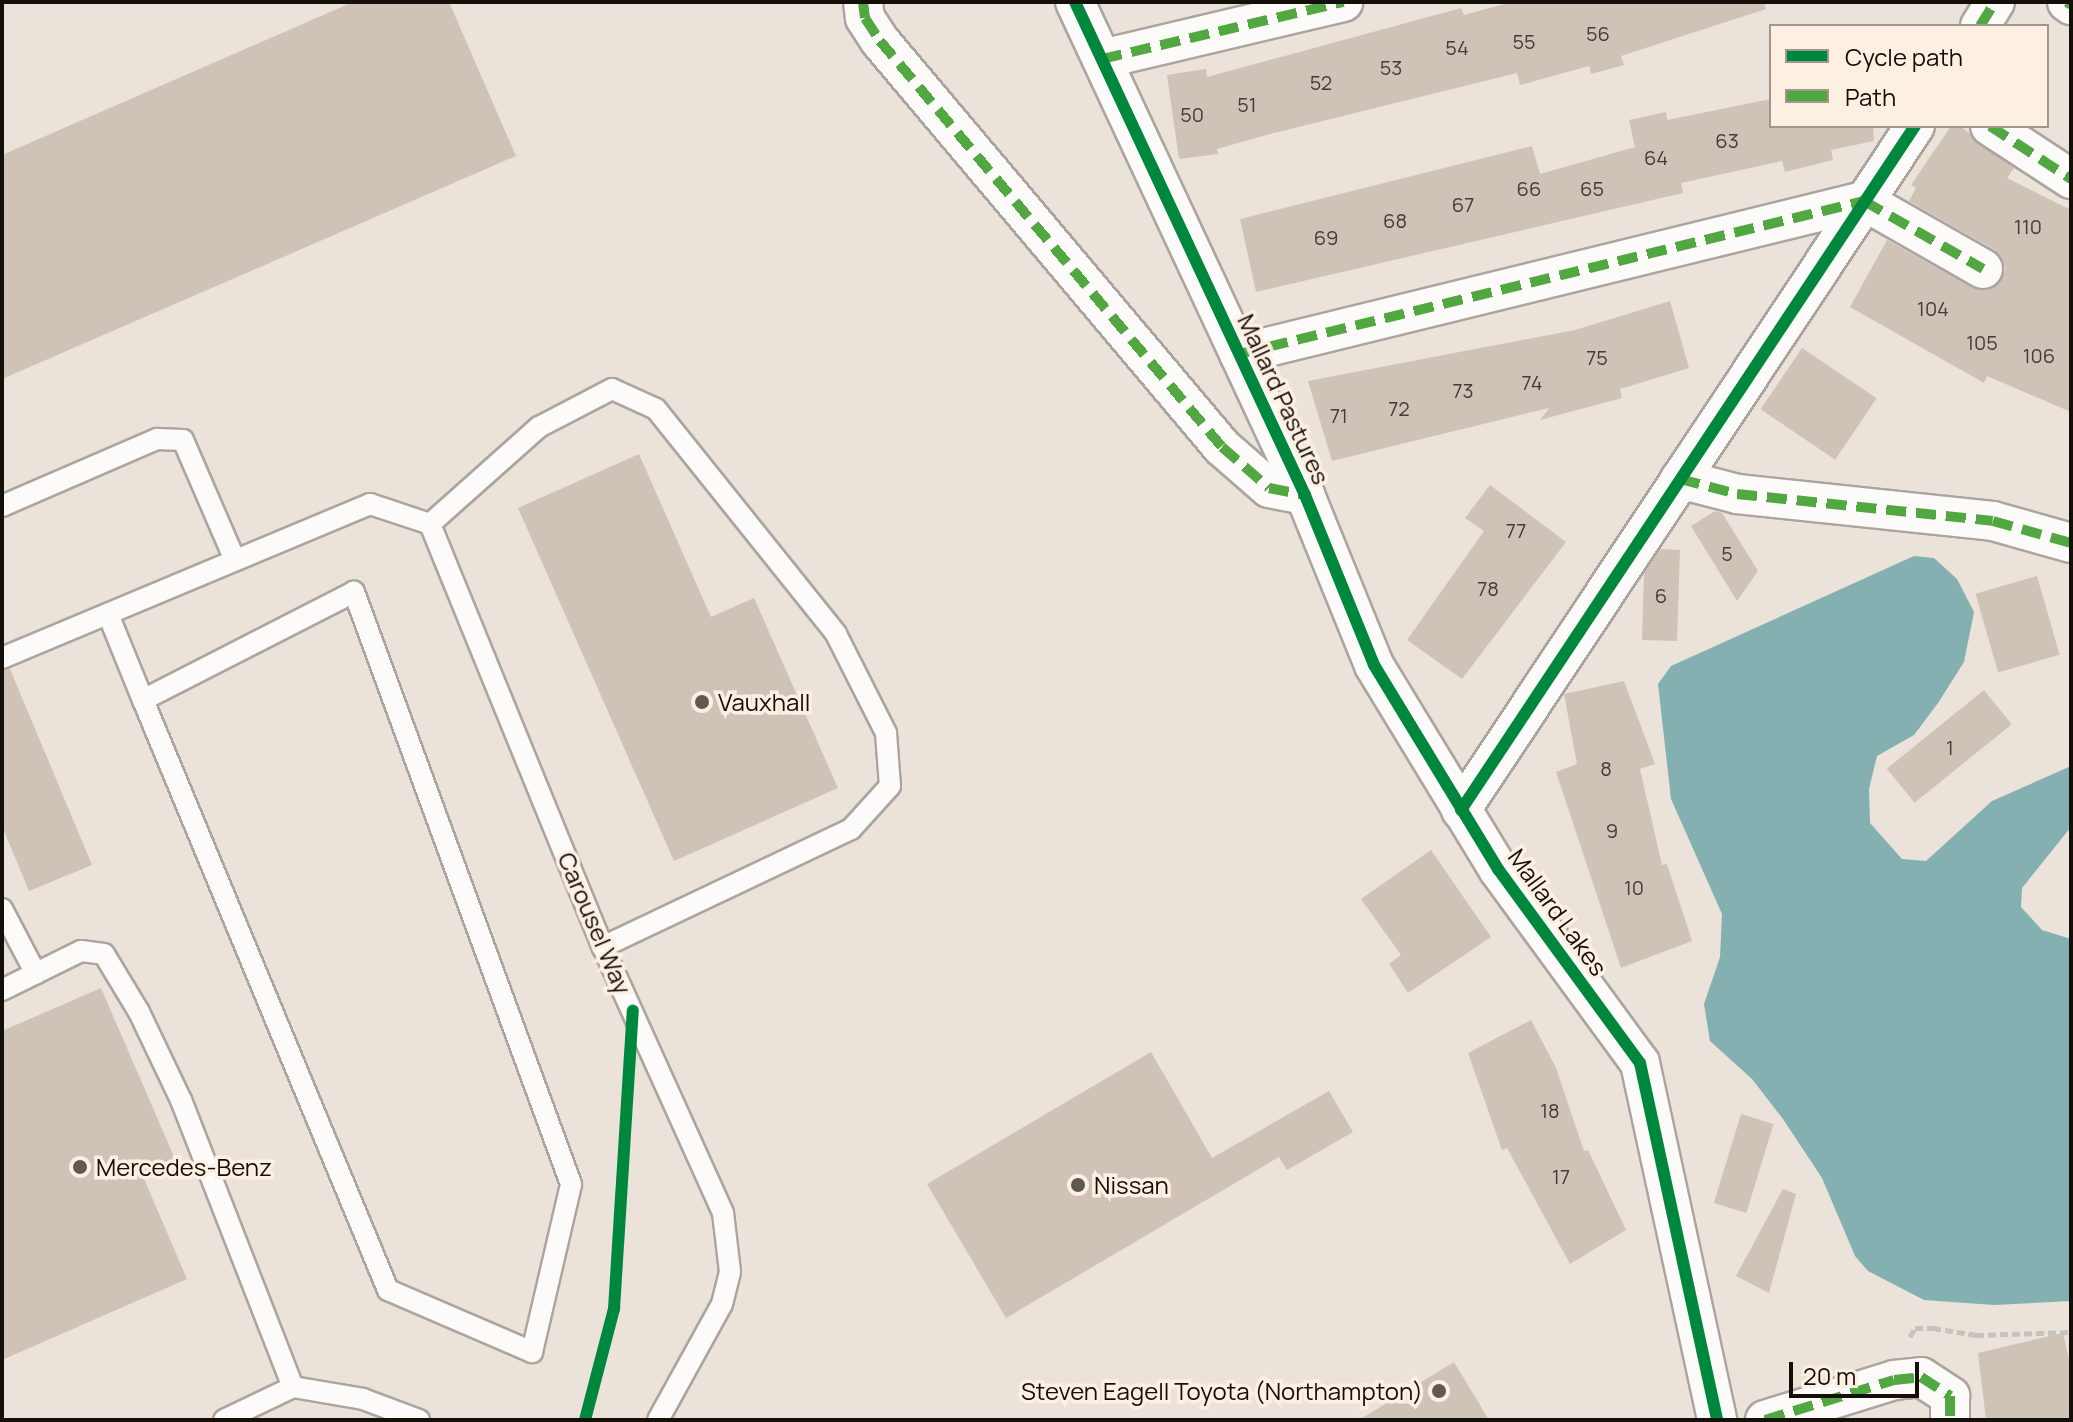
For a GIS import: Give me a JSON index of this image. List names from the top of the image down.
{
  "streets": {
    "street": ["Mallard Pastures", "Mallard Lakes"],
    "lane": ["Carousel Way"]
  },
  "crossings": [
    ["Mallard Pastures", "Mallard Lakes"]
  ],
  "places": [
    "Vauxhall",
    "Mercedes-Benz",
    "Nissan",
    "Steven Eagell Toyota (Northampton)"
  ],
  "house_numbers": [
    "56",
    "55",
    "54",
    "53",
    "52",
    "51",
    "50",
    "63",
    "64",
    "66",
    "65",
    "67",
    "68",
    "110",
    "69",
    "104",
    "105",
    "106",
    "75",
    "74",
    "73",
    "72",
    "71",
    "77",
    "5",
    "78",
    "6",
    "1",
    "8",
    "9",
    "10",
    "18",
    "17"
  ],
  "legend": ["Cycle path", "Path"],
  "scale_bar": "20 m"
}
